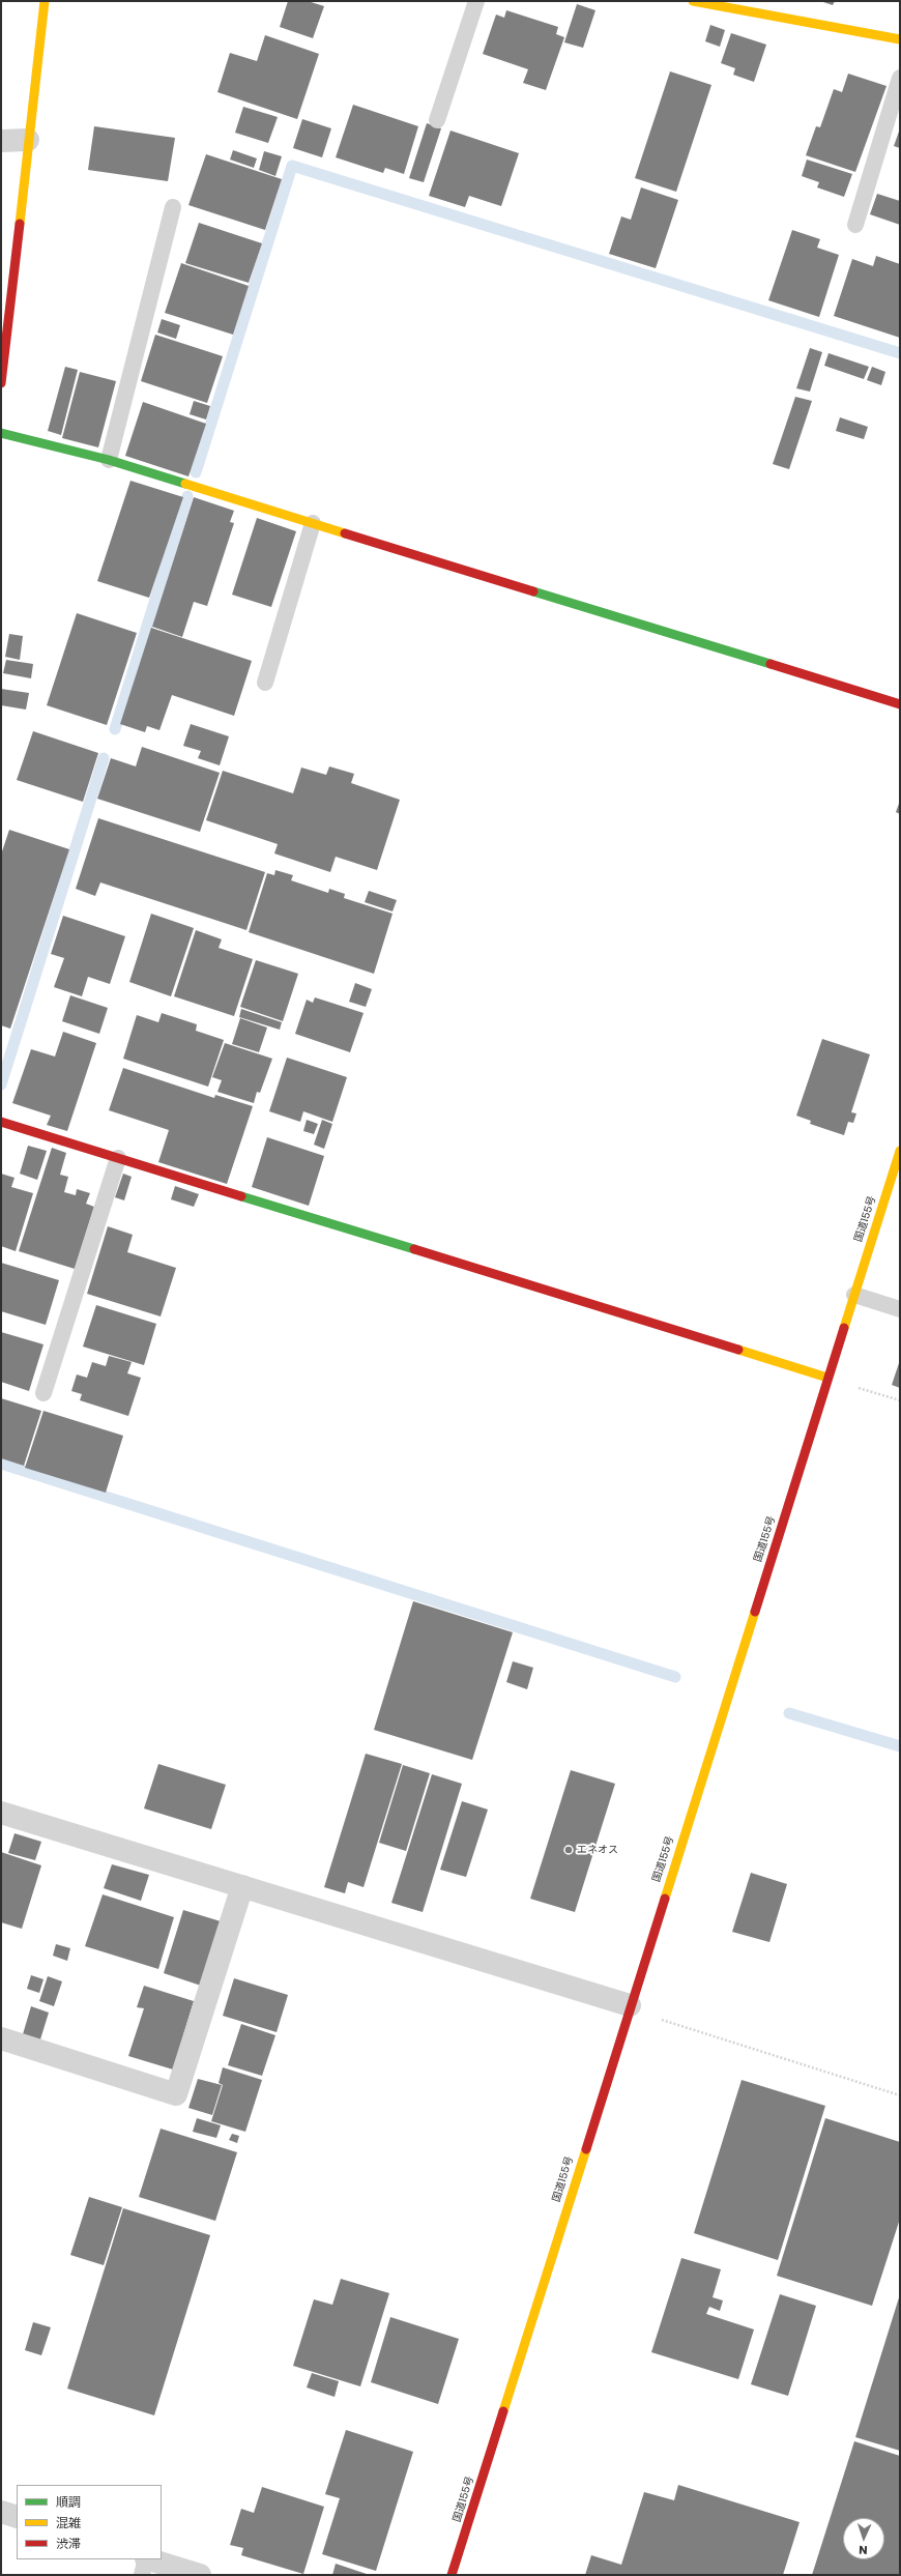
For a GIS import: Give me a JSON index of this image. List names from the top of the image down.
{
  "streets": {
    "main road": ["国道155号"]
  },
  "places": ["エネオス"],
  "legend": ["順調", "混雑", "渋滞"],
  "north": "bottom"
}
